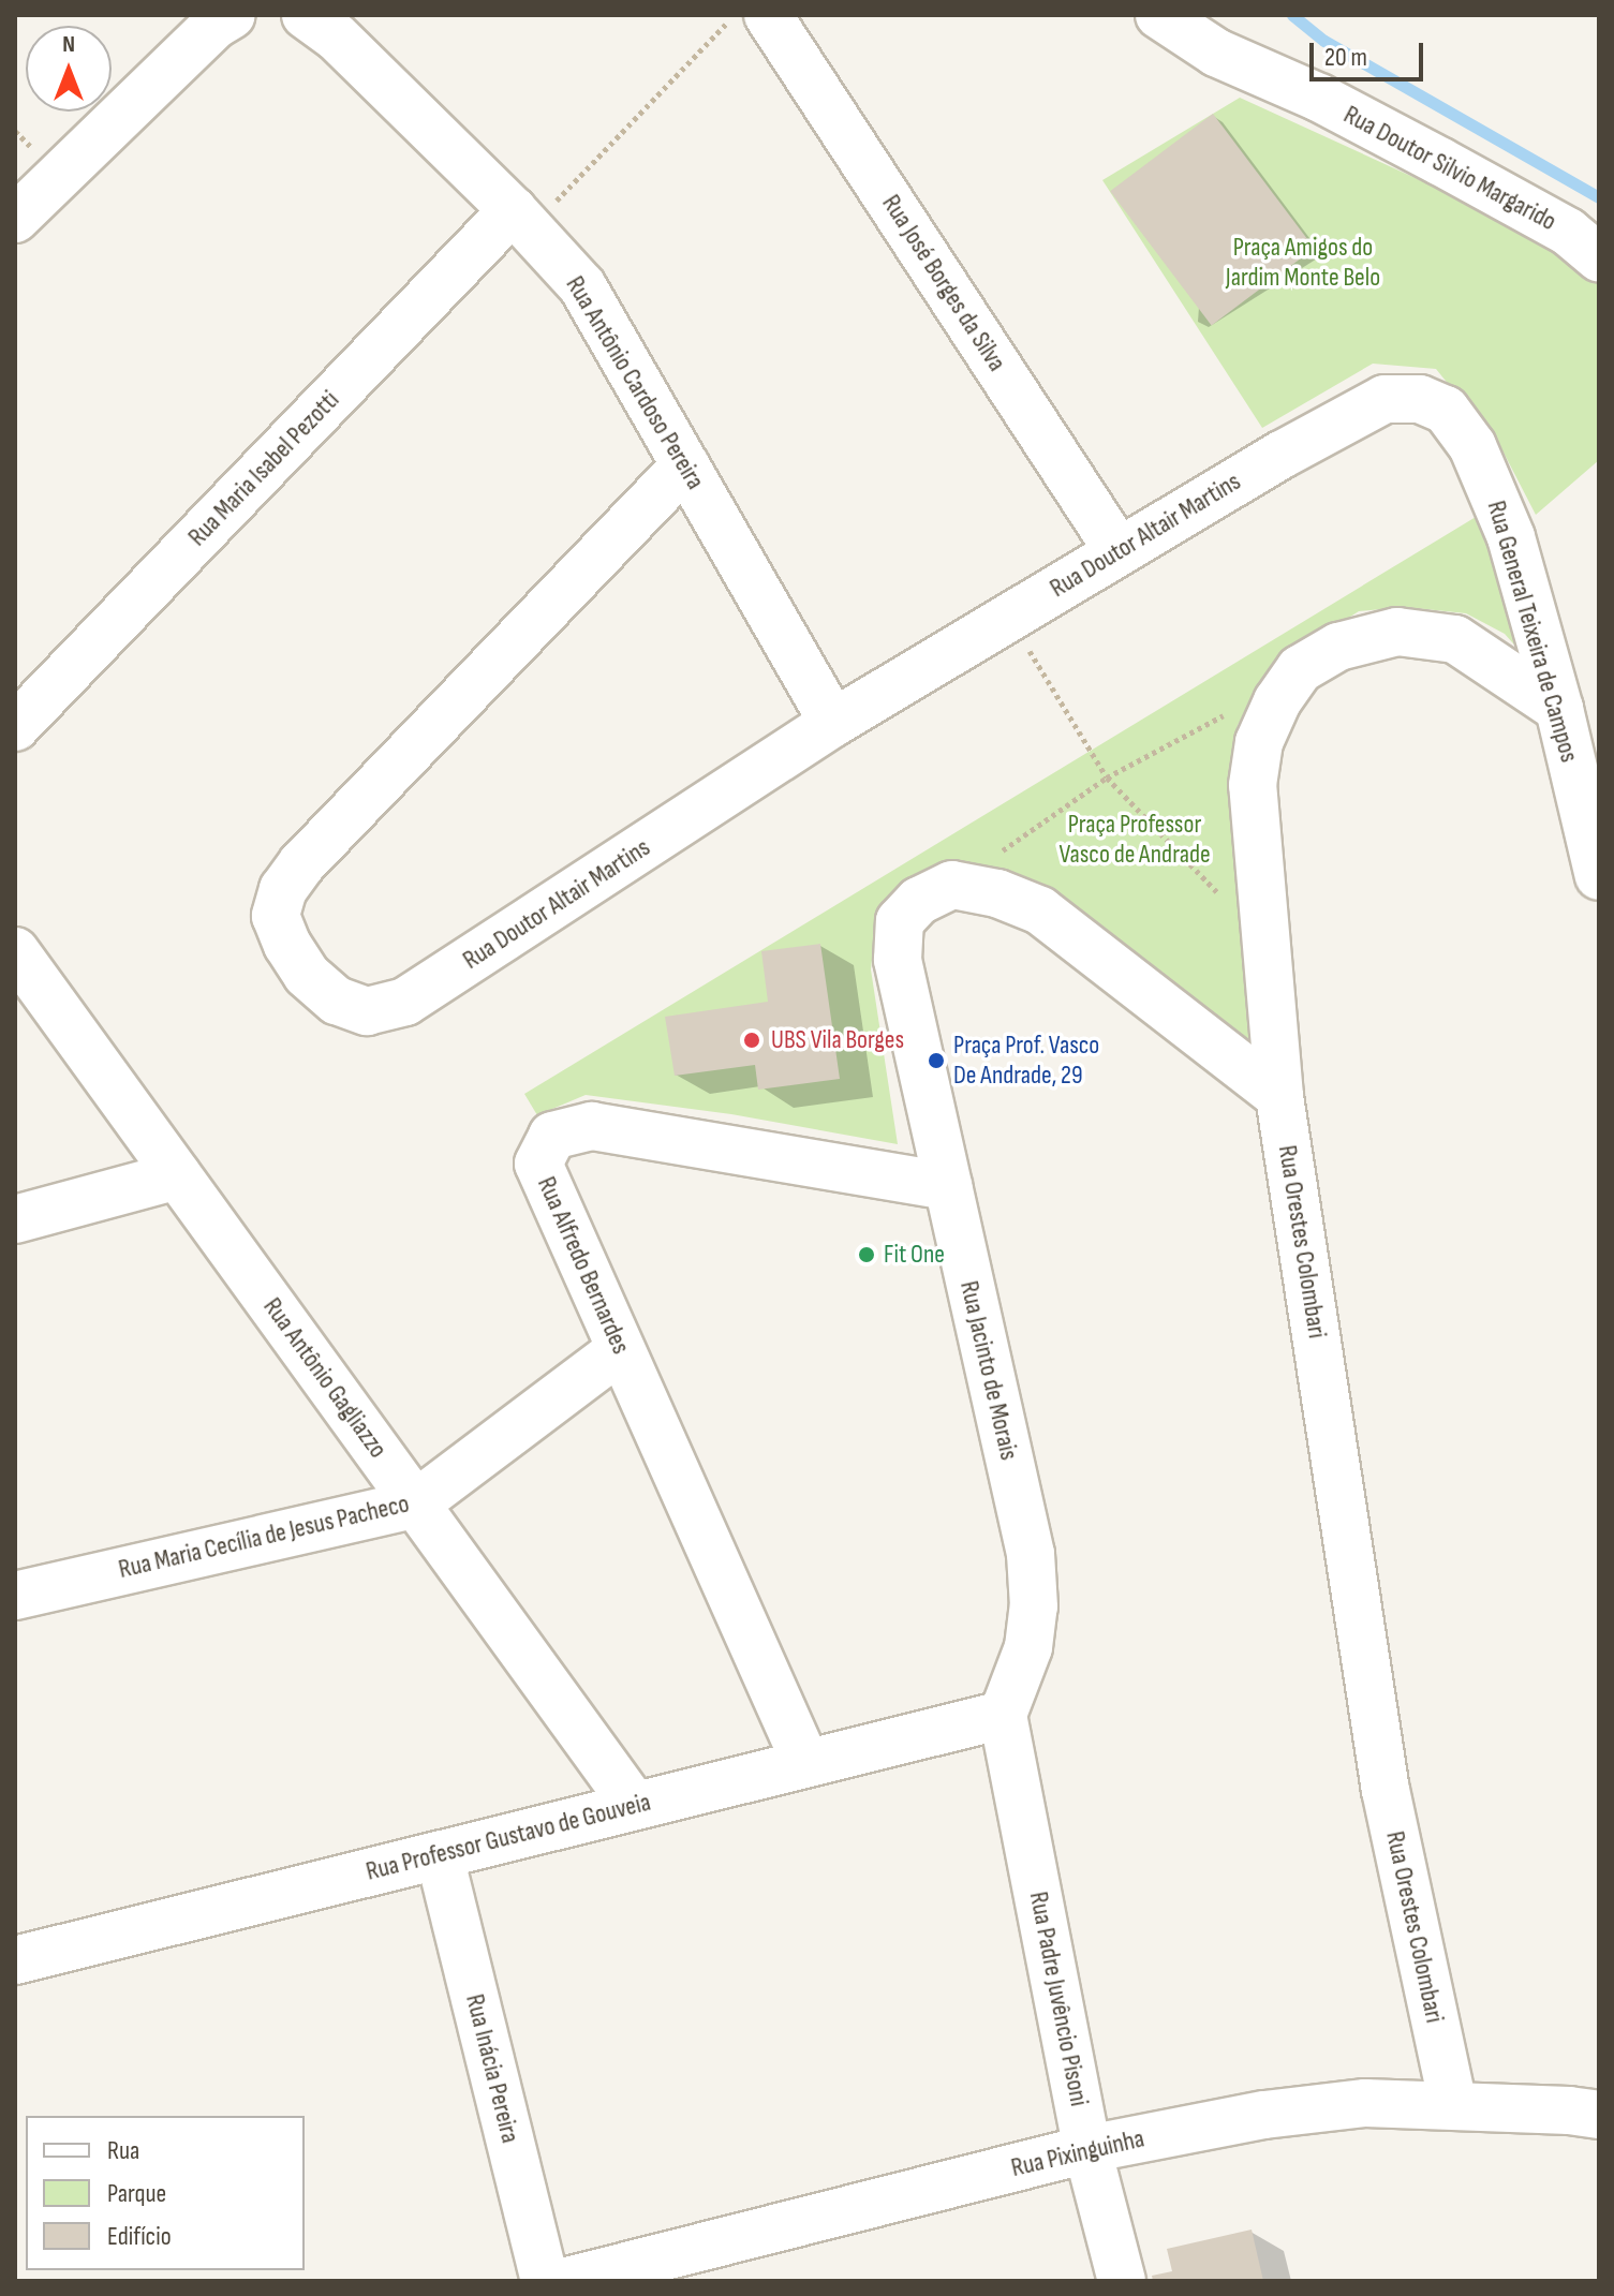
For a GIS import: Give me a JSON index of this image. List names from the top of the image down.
{
  "streets": {
    "street": [
      "Rua Doutor Silvio Margarido",
      "Rua José Borges da Silva",
      "Rua Antônio Cardoso Pereira",
      "Rua Maria Isabel Pezotti",
      "Rua Doutor Altair Martins",
      "Rua General Teixeira de Campos",
      "Rua Orestes Colombari",
      "Rua Alfredo Bernardes",
      "Rua Jacinto de Morais",
      "Rua Antônio Gagliazzo",
      "Rua Maria Cecília de Jesus Pacheco",
      "Rua Professor Gustavo de Gouveia",
      "Rua Padre Juvêncio Pisoni",
      "Rua Inácia Pereira",
      "Rua Pixinguinha"
    ]
  },
  "crossings": [
    ["Rua José Borges da Silva", "Rua Doutor Altair Martins"],
    ["Rua Antônio Cardoso Pereira", "Rua Maria Isabel Pezotti"],
    ["Rua Antônio Cardoso Pereira", "Rua Doutor Altair Martins"],
    ["Rua Doutor Altair Martins", "Rua General Teixeira de Campos"],
    ["Rua General Teixeira de Campos", "Rua Orestes Colombari"],
    ["Rua Orestes Colombari", "Rua Pixinguinha"],
    ["Rua Alfredo Bernardes", "Rua Jacinto de Morais"],
    ["Rua Alfredo Bernardes", "Rua Maria Cecília de Jesus Pacheco"],
    ["Rua Alfredo Bernardes", "Rua Professor Gustavo de Gouveia"],
    ["Rua Jacinto de Morais", "Rua Professor Gustavo de Gouveia"],
    ["Rua Jacinto de Morais", "Rua Padre Juvêncio Pisoni"],
    ["Rua Antônio Gagliazzo", "Rua Maria Cecília de Jesus Pacheco"],
    ["Rua Antônio Gagliazzo", "Rua Professor Gustavo de Gouveia"],
    ["Rua Professor Gustavo de Gouveia", "Rua Padre Juvêncio Pisoni"],
    ["Rua Professor Gustavo de Gouveia", "Rua Inácia Pereira"],
    ["Rua Padre Juvêncio Pisoni", "Rua Pixinguinha"]
  ],
  "parks": ["Praça Amigos do Jardim Monte Belo", "Praça Professor Vasco de Andrade"],
  "places": ["UBS Vila Borges", "Praça Prof. Vasco De Andrade, 29", "Fit One"],
  "legend": ["Rua", "Parque", "Edifício"],
  "scale_bar": "20 m",
  "north": "top"
}
